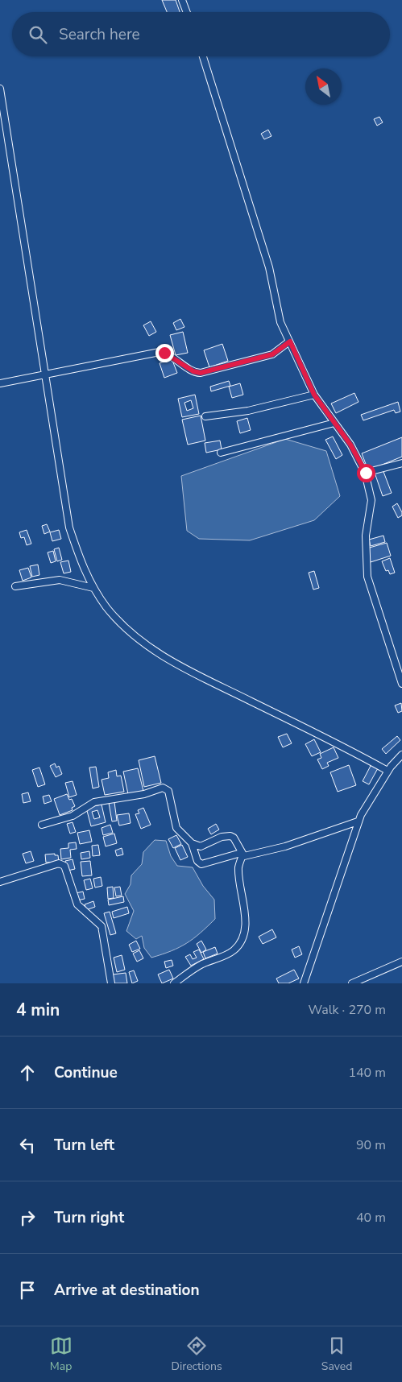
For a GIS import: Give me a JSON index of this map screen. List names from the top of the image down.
{
  "north": "top left",
  "page": {
    "search": "Search here",
    "heading": ["4 min", "Walk · 270 m"],
    "list": [
      ["Continue", "140 m"],
      ["Turn left", "90 m"],
      ["Turn right", "40 m"],
      "Arrive at destination"
    ],
    "nav": ["Map", "Directions", "Saved"]
  }
}
